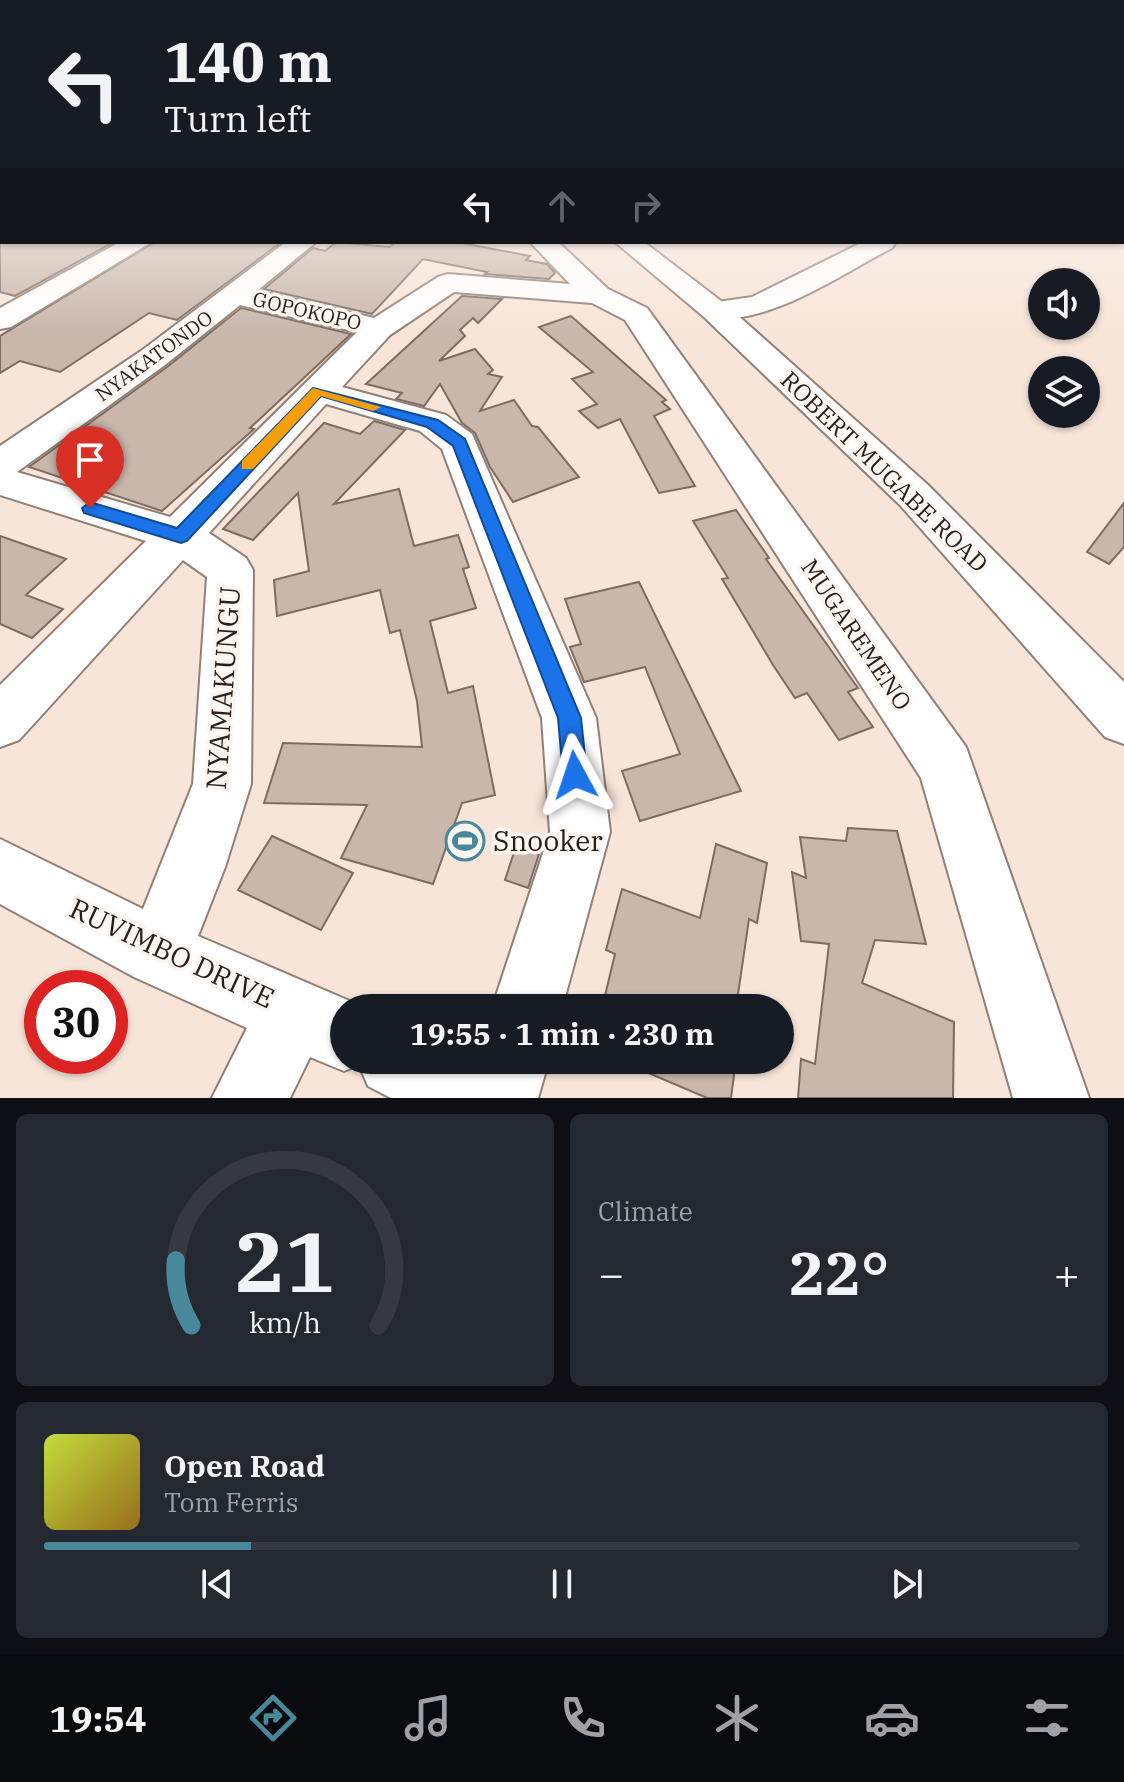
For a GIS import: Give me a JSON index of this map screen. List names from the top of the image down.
{
  "streets": {
    "street": [
      "GOPOKOPO",
      "NYAKATONDO",
      "ROBERT MUGABE ROAD",
      "MUGAREMENO",
      "NYAMAKUNGU",
      "RUVIMBO DRIVE"
    ]
  },
  "crossings": [
    ["GOPOKOPO", "NYAKATONDO"],
    ["NYAMAKUNGU", "RUVIMBO DRIVE"]
  ],
  "places": {
    "sports": ["Snooker"]
  },
  "page": {
    "turn": ["140 m", "Turn left"],
    "limit": "30",
    "trip": "19:55 · 1 min · 230 m",
    "tile": "Climate",
    "heat": ["−", "22°", "+"],
    "song": ["Open Road", "Tom Ferris"],
    "tabs": "19:54",
    "gauge": ["21", "km/h"]
  }
}
